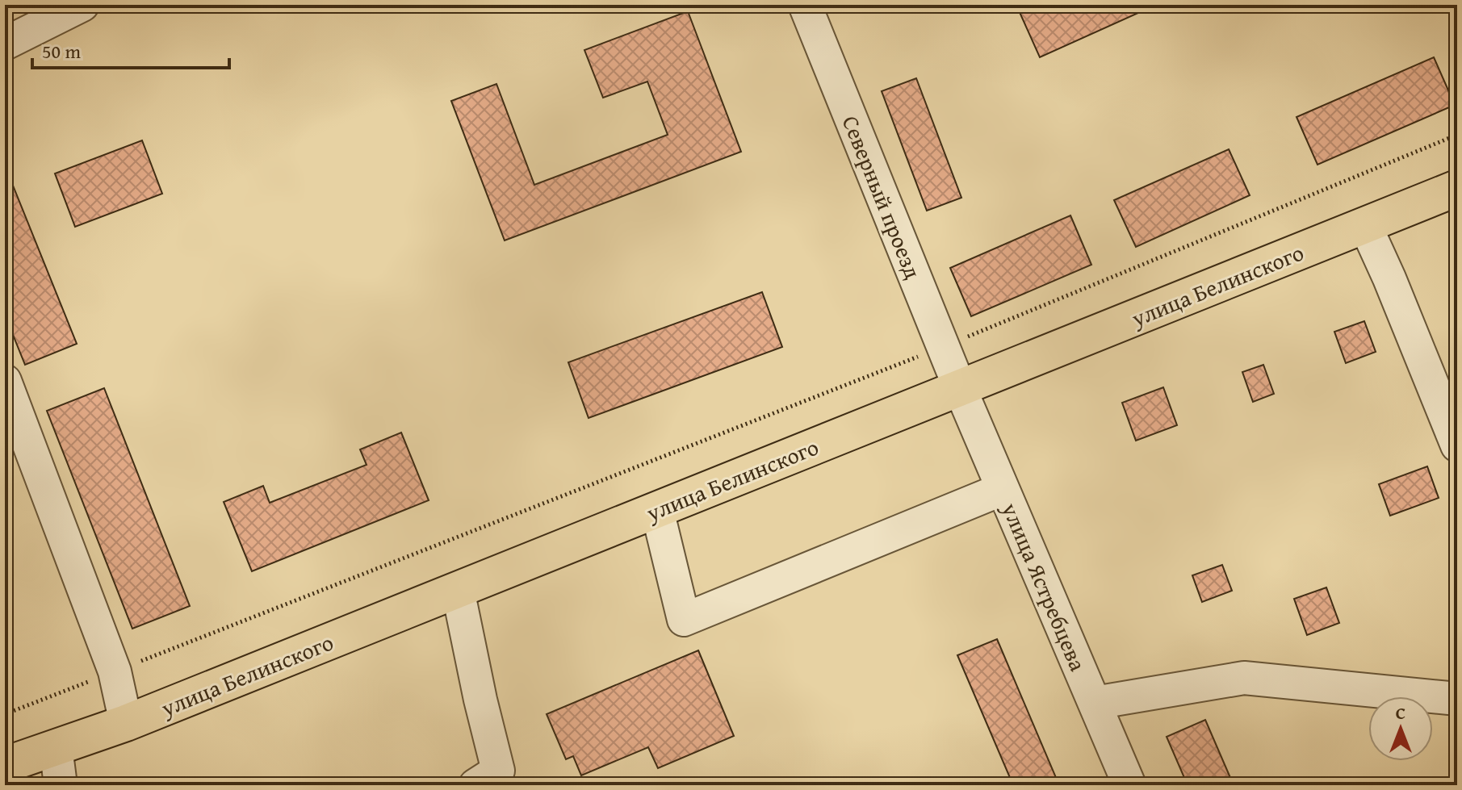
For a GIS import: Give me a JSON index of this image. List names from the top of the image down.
{
  "streets": {
    "main road": ["улица Белинского"],
    "street": ["Северный проезд", "улица Ястребцева"]
  },
  "crossings": [
    ["Северный проезд", "улица Белинского"],
    ["Северный проезд", "улица Ястребцева"],
    ["улица Белинского", "улица Ястребцева"]
  ],
  "scale_bar": "50 m",
  "north": "top"
}
